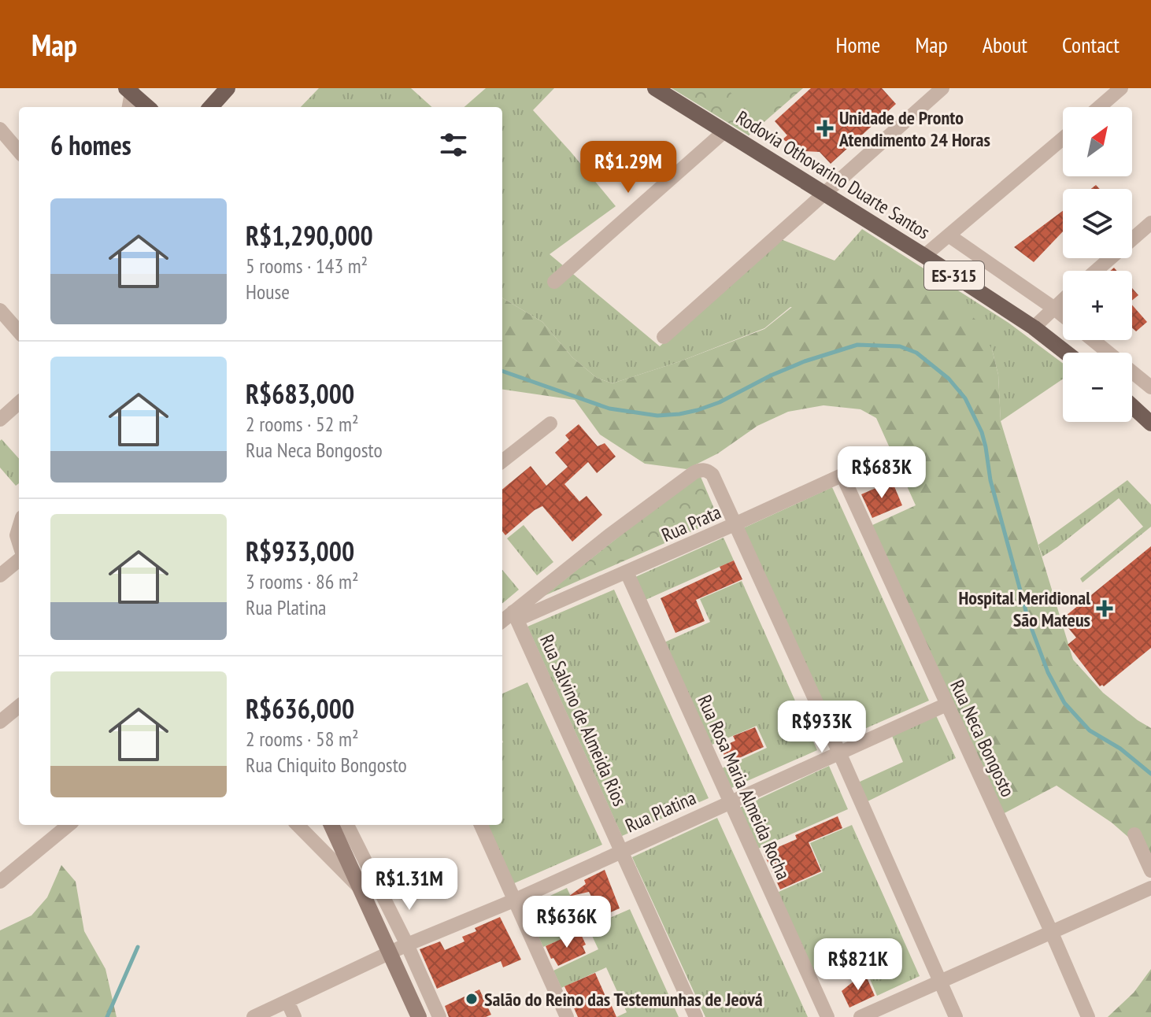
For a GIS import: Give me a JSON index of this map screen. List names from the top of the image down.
{
  "streets": {
    "main road": ["Rodovia Othovarino Duarte Santos", "ES-315"],
    "street": [
      "Rua Prata",
      "Rua Salvino de Almeida Rios",
      "Rua Neca Bongosto",
      "Rua Rosa Maria Almeida Rocha",
      "Rua Platina"
    ]
  },
  "crossings": [
    ["Rua Prata", "Rua Salvino de Almeida Rios"],
    ["Rua Prata", "Rua Neca Bongosto"],
    ["Rua Prata", "Rua Rosa Maria Almeida Rocha"],
    ["Rua Salvino de Almeida Rios", "Rua Platina"],
    ["Rua Neca Bongosto", "Rua Platina"],
    ["Rua Rosa Maria Almeida Rocha", "Rua Platina"]
  ],
  "places": {
    "health": ["Unidade de Pronto Atendimento 24 Horas", "Hospital Meridional São Mateus"],
    "other": ["Salão do Reino das Testemunhas de Jeová"]
  },
  "north": "top right",
  "page": {
    "header": "Map",
    "nav": [
      "Home",
      "Map",
      "About",
      "Contact"
    ],
    "map_buttons": ["+", "−"],
    "heading": "6 homes",
    "price": [
      "R$1.29M",
      "R$683K",
      "R$933K",
      "R$1.31M",
      "R$636K",
      "R$821K"
    ],
    "list": [
      {
        "name": "R$1,290,000",
        "note": "5 rooms · 143 m² · House"
      },
      {
        "name": "R$683,000",
        "note": "2 rooms · 52 m² · Rua Neca Bongosto"
      },
      {
        "name": "R$933,000",
        "note": "3 rooms · 86 m² · Rua Platina"
      },
      {
        "name": "R$636,000",
        "note": "2 rooms · 58 m² · Rua Chiquito Bongosto"
      }
    ]
  }
}
